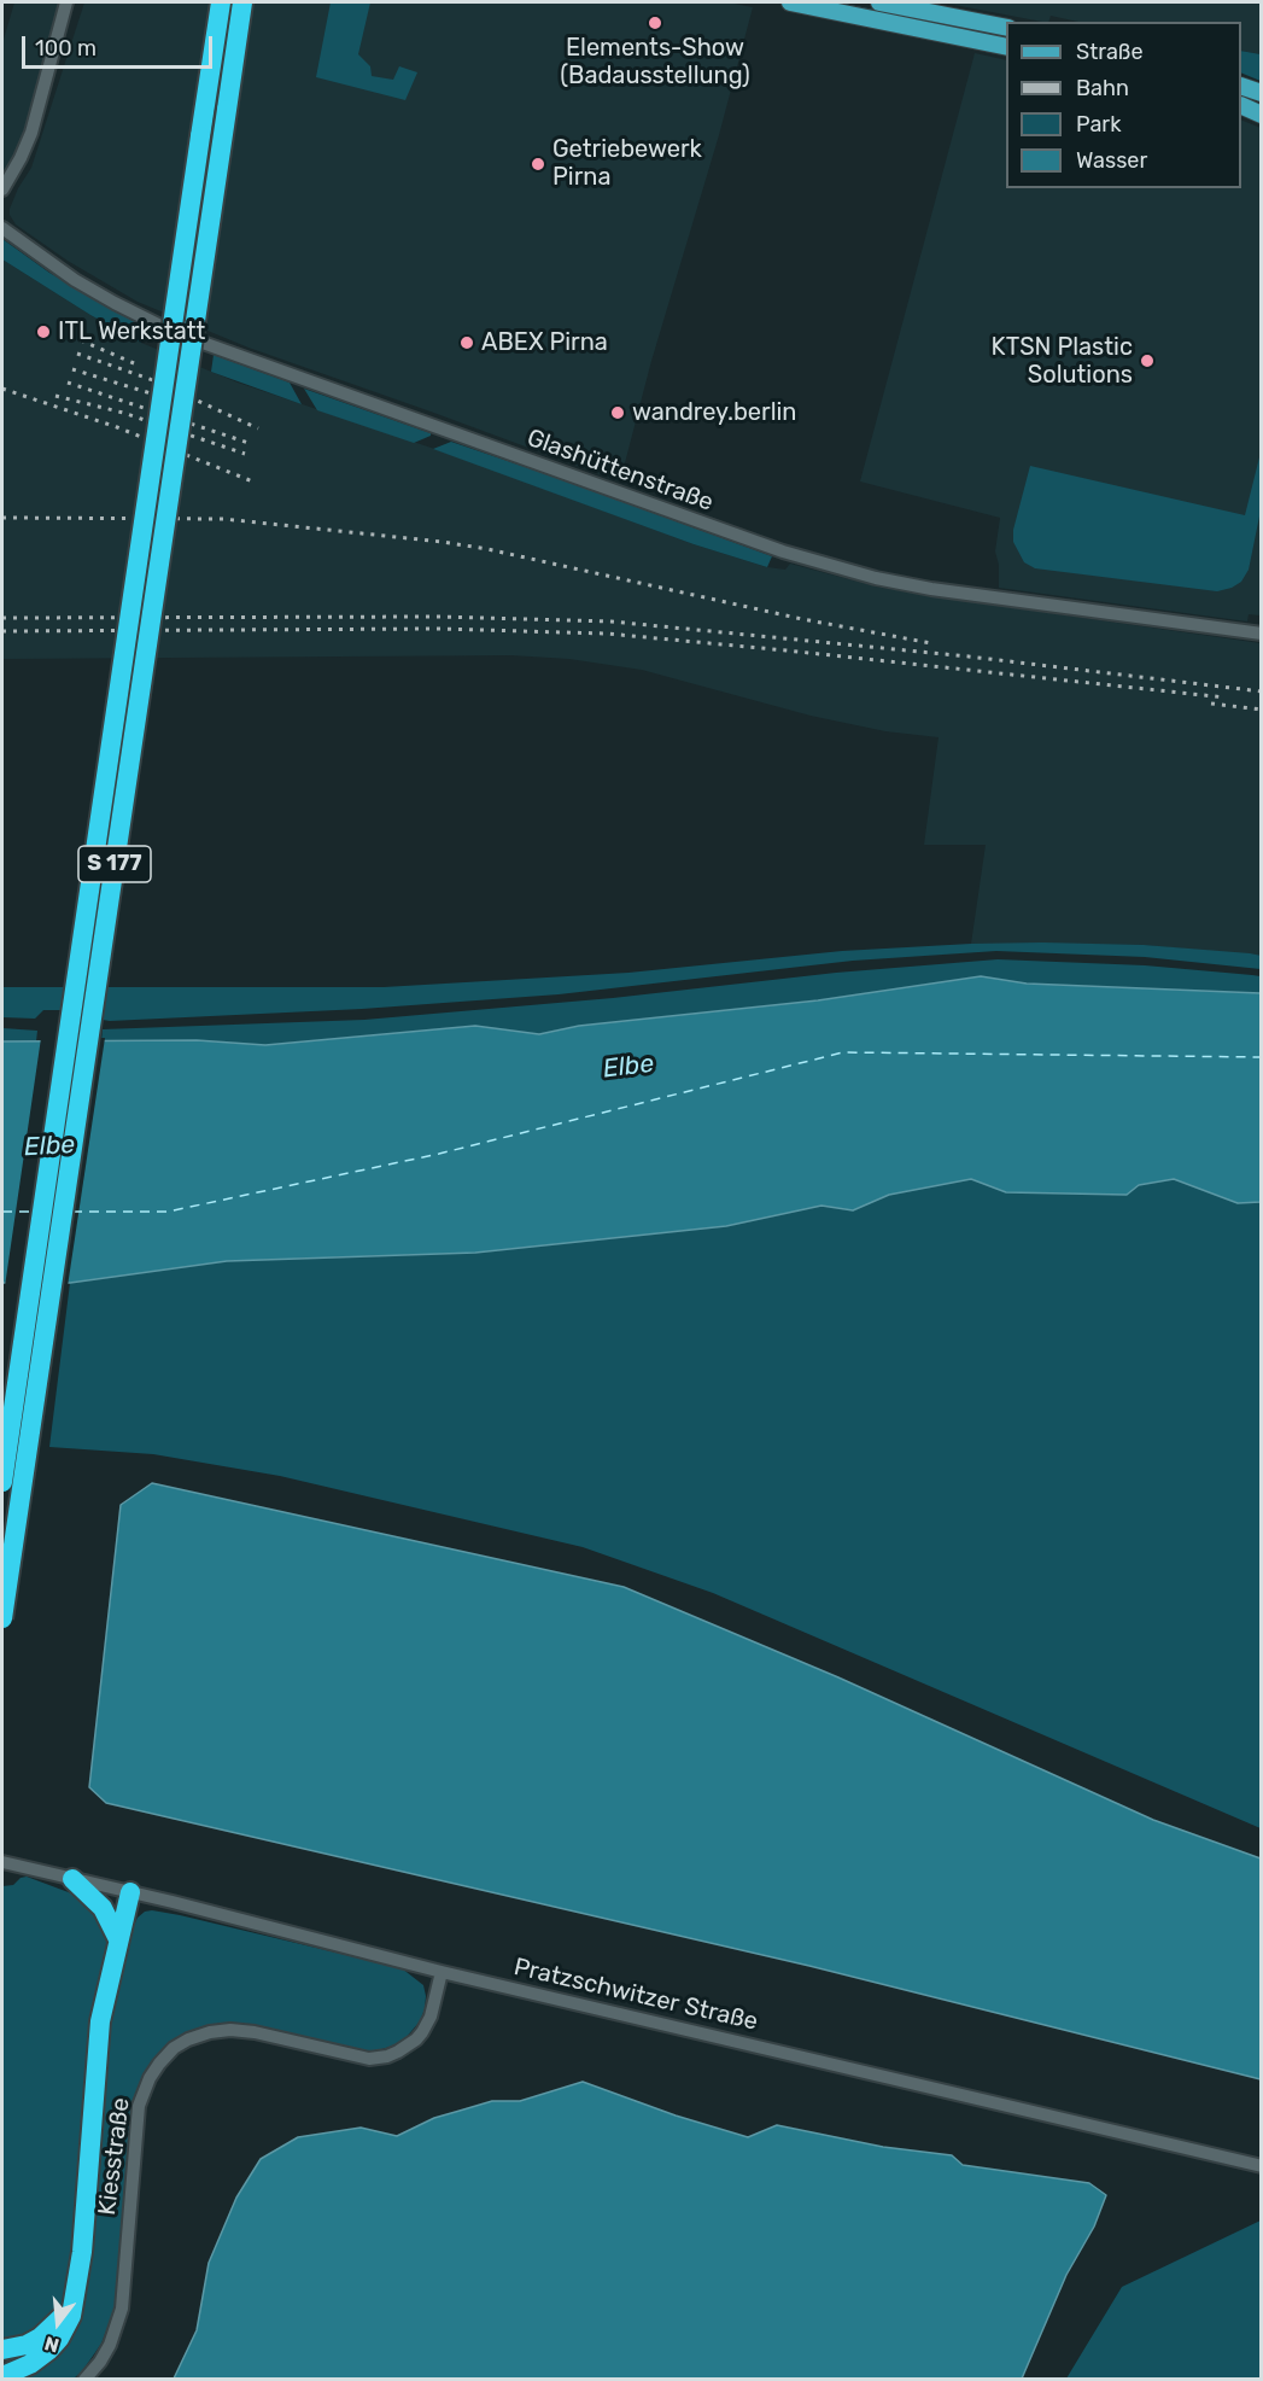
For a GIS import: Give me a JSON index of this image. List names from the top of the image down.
{
  "streets": {
    "highway": ["S 177"],
    "street": ["Glashüttenstraße", "Pratzschwitzer Straße", "Kiesstraße"]
  },
  "crossings": [
    ["Pratzschwitzer Straße", "Kiesstraße"]
  ],
  "water": ["Elbe"],
  "places": [
    "Elements-Show (Badausstellung)",
    "Getriebewerk Pirna",
    "ITL Werkstatt",
    "ABEX Pirna",
    "KTSN Plastic Solutions",
    "wandrey.berlin"
  ],
  "legend": [
    "Straße",
    "Bahn",
    "Park",
    "Wasser"
  ],
  "scale_bar": "100 m",
  "north": "bottom"
}
